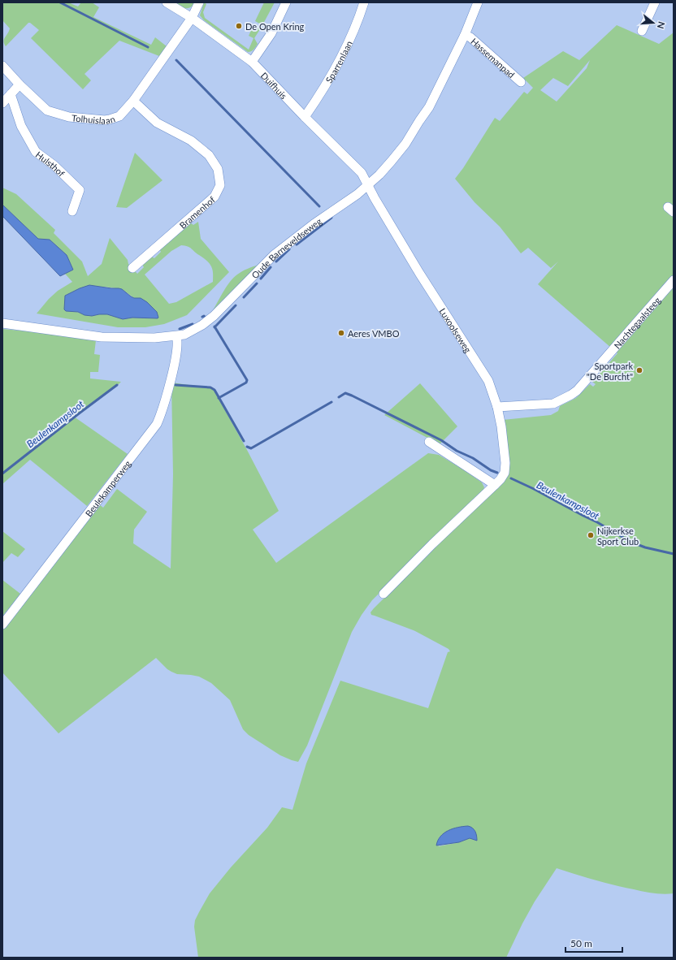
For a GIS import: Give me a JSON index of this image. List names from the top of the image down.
{
  "streets": {
    "street": [
      "Hassemanpad",
      "Sparrenlaan",
      "Duifhuis",
      "Tolhuislaan",
      "Hulsthof",
      "Bramenhof",
      "Oude Barneveldseweg",
      "Nachtegaalsteeg",
      "Luxoolseweg",
      "Beulekamperweg"
    ]
  },
  "crossings": [
    ["Hassemanpad", "Oude Barneveldseweg"],
    ["Sparrenlaan", "Duifhuis"],
    ["Duifhuis", "Tolhuislaan"],
    ["Duifhuis", "Oude Barneveldseweg"],
    ["Duifhuis", "Luxoolseweg"],
    ["Tolhuislaan", "Bramenhof"],
    ["Oude Barneveldseweg", "Luxoolseweg"],
    ["Oude Barneveldseweg", "Beulekamperweg"],
    ["Nachtegaalsteeg", "Luxoolseweg"]
  ],
  "water": ["Beulenkampsloot"],
  "places": [
    "De Open Kring",
    "Aeres VMBO",
    "Sportpark \"De Burcht\"",
    "Nijkerkse Sport Club"
  ],
  "scale_bar": "50 m",
  "north": "right"
}
